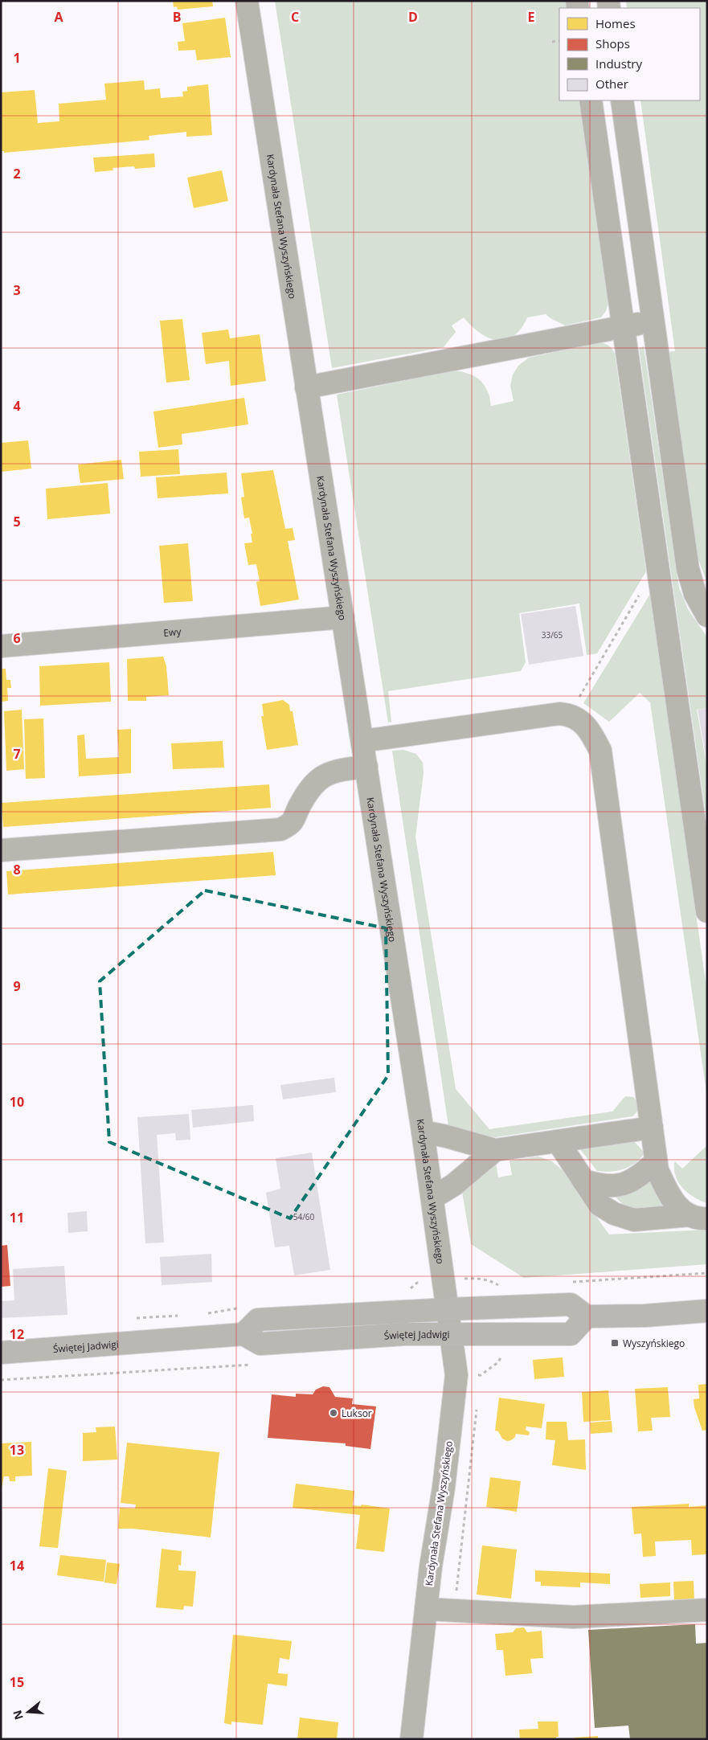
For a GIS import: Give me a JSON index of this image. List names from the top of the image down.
{
  "streets": {
    "main road": ["Świętej Jadwigi"],
    "street": ["Kardynała Stefana Wyszyńskiego", "Ewy"]
  },
  "crossings": [
    ["Kardynała Stefana Wyszyńskiego", "Ewy"],
    ["Kardynała Stefana Wyszyńskiego", "Świętej Jadwigi"]
  ],
  "places": {
    "transit": ["Wyszyńskiego"],
    "other": ["Luksor"]
  },
  "house_numbers": ["33/65", "54/60"],
  "legend": [
    "Homes",
    "Shops",
    "Industry",
    "Other"
  ],
  "north": "left",
  "grid": {
    "columns": [
      "A",
      "B",
      "C",
      "D",
      "E"
    ],
    "rows": [
      "1",
      "2",
      "3",
      "4",
      "5",
      "6",
      "7",
      "8",
      "9",
      "10",
      "11",
      "12",
      "13",
      "14",
      "15"
    ]
  }
}
